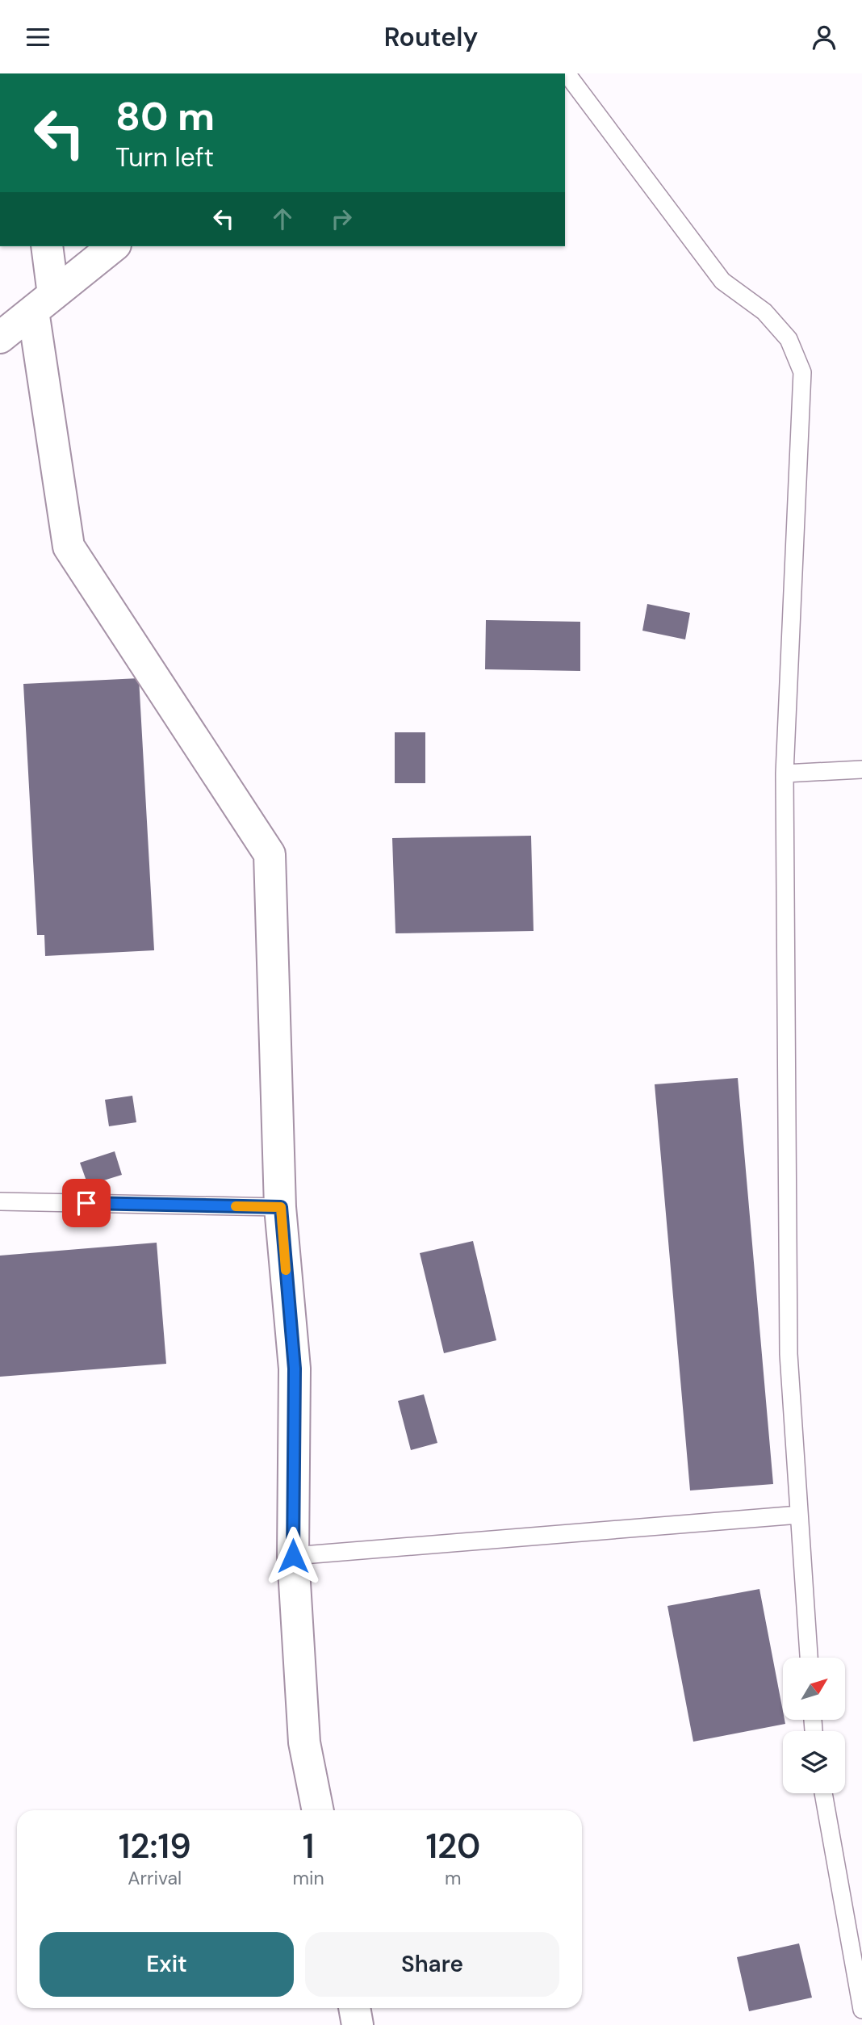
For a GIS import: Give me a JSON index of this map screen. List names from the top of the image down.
{
  "north": "top right",
  "page": {
    "header": "Routely",
    "turn": ["80 m", "Turn left"],
    "eta": [
      "12:19",
      "Arrival",
      "1",
      "min",
      "120",
      "m"
    ],
    "buttons": ["Exit", "Share"]
  }
}
